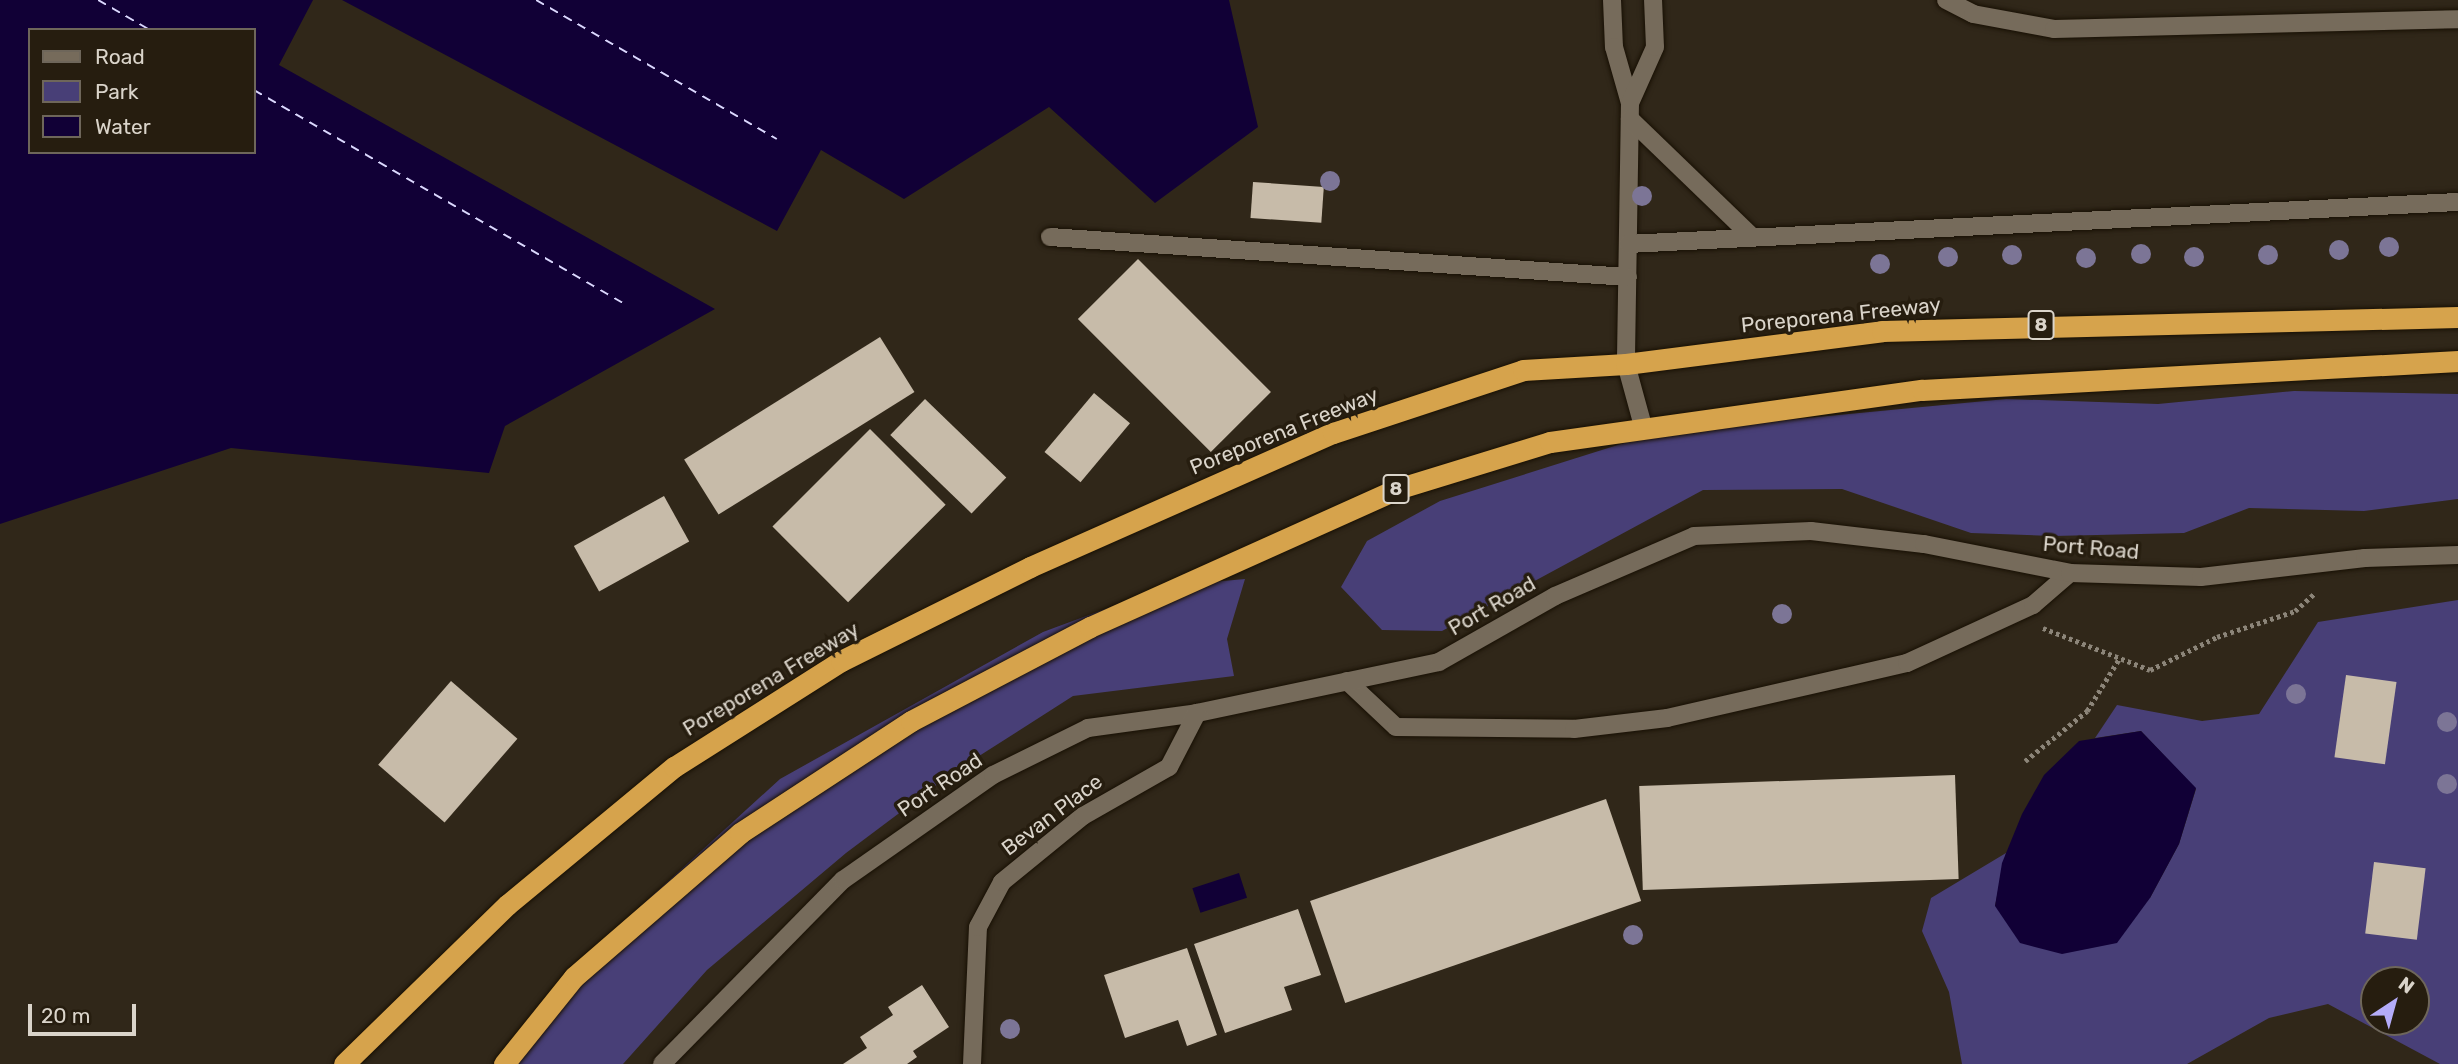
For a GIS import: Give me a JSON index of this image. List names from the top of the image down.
{
  "streets": {
    "highway": ["Poreporena Freeway", "8"],
    "street": ["Port Road", "Bevan Place"]
  },
  "crossings": [
    ["Port Road", "Bevan Place"]
  ],
  "legend": ["Road", "Park", "Water"],
  "scale_bar": "20 m",
  "north": "top right"
}
